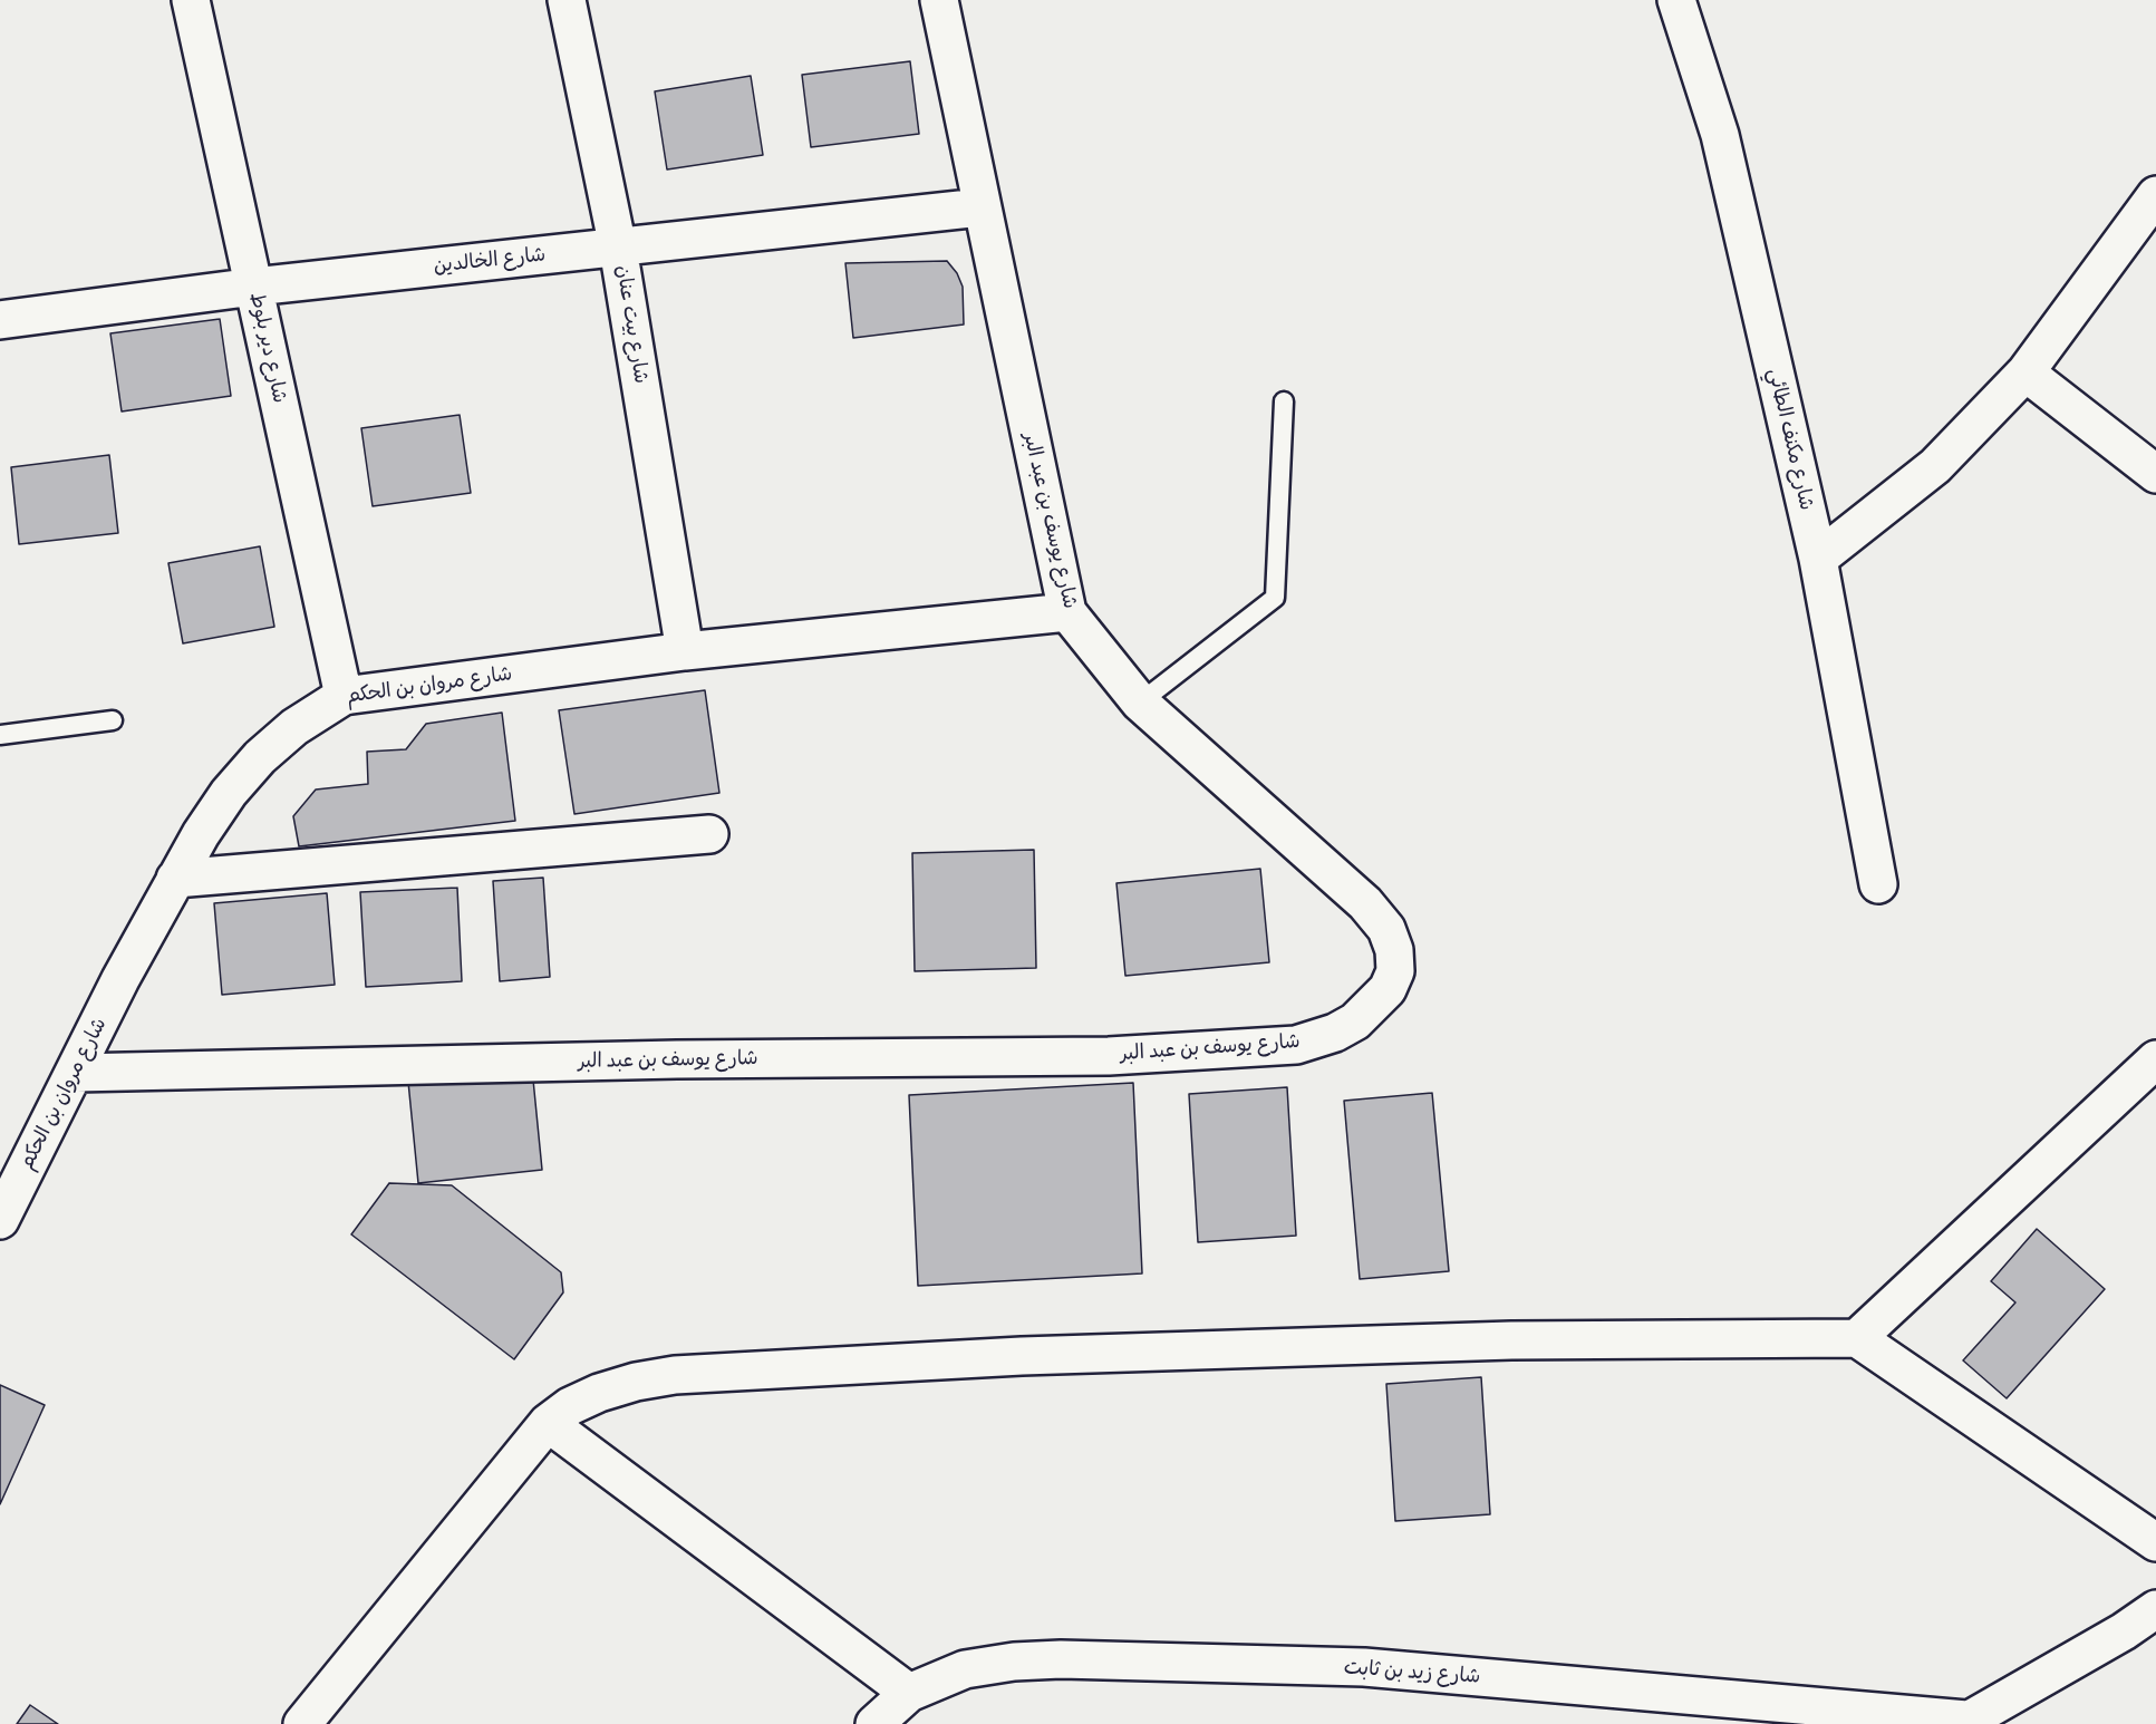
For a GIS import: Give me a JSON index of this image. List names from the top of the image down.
{
  "streets": {
    "street": [
      "شارع الخالدين",
      "شارع بيت عنان",
      "شارع دير بلوط",
      "شارع مكنف الطائي",
      "شارع يوسف بن عبد البر",
      "شارع مروان بن الحكم",
      "شارع زيد بن ثابت"
    ]
  },
  "crossings": [
    ["شارع الخالدين", "شارع بيت عنان"],
    ["شارع الخالدين", "شارع دير بلوط"],
    ["شارع الخالدين", "شارع يوسف بن عبد البر"],
    ["شارع بيت عنان", "شارع مروان بن الحكم"],
    ["شارع دير بلوط", "شارع مروان بن الحكم"],
    ["شارع يوسف بن عبد البر", "شارع مروان بن الحكم"]
  ]
}
